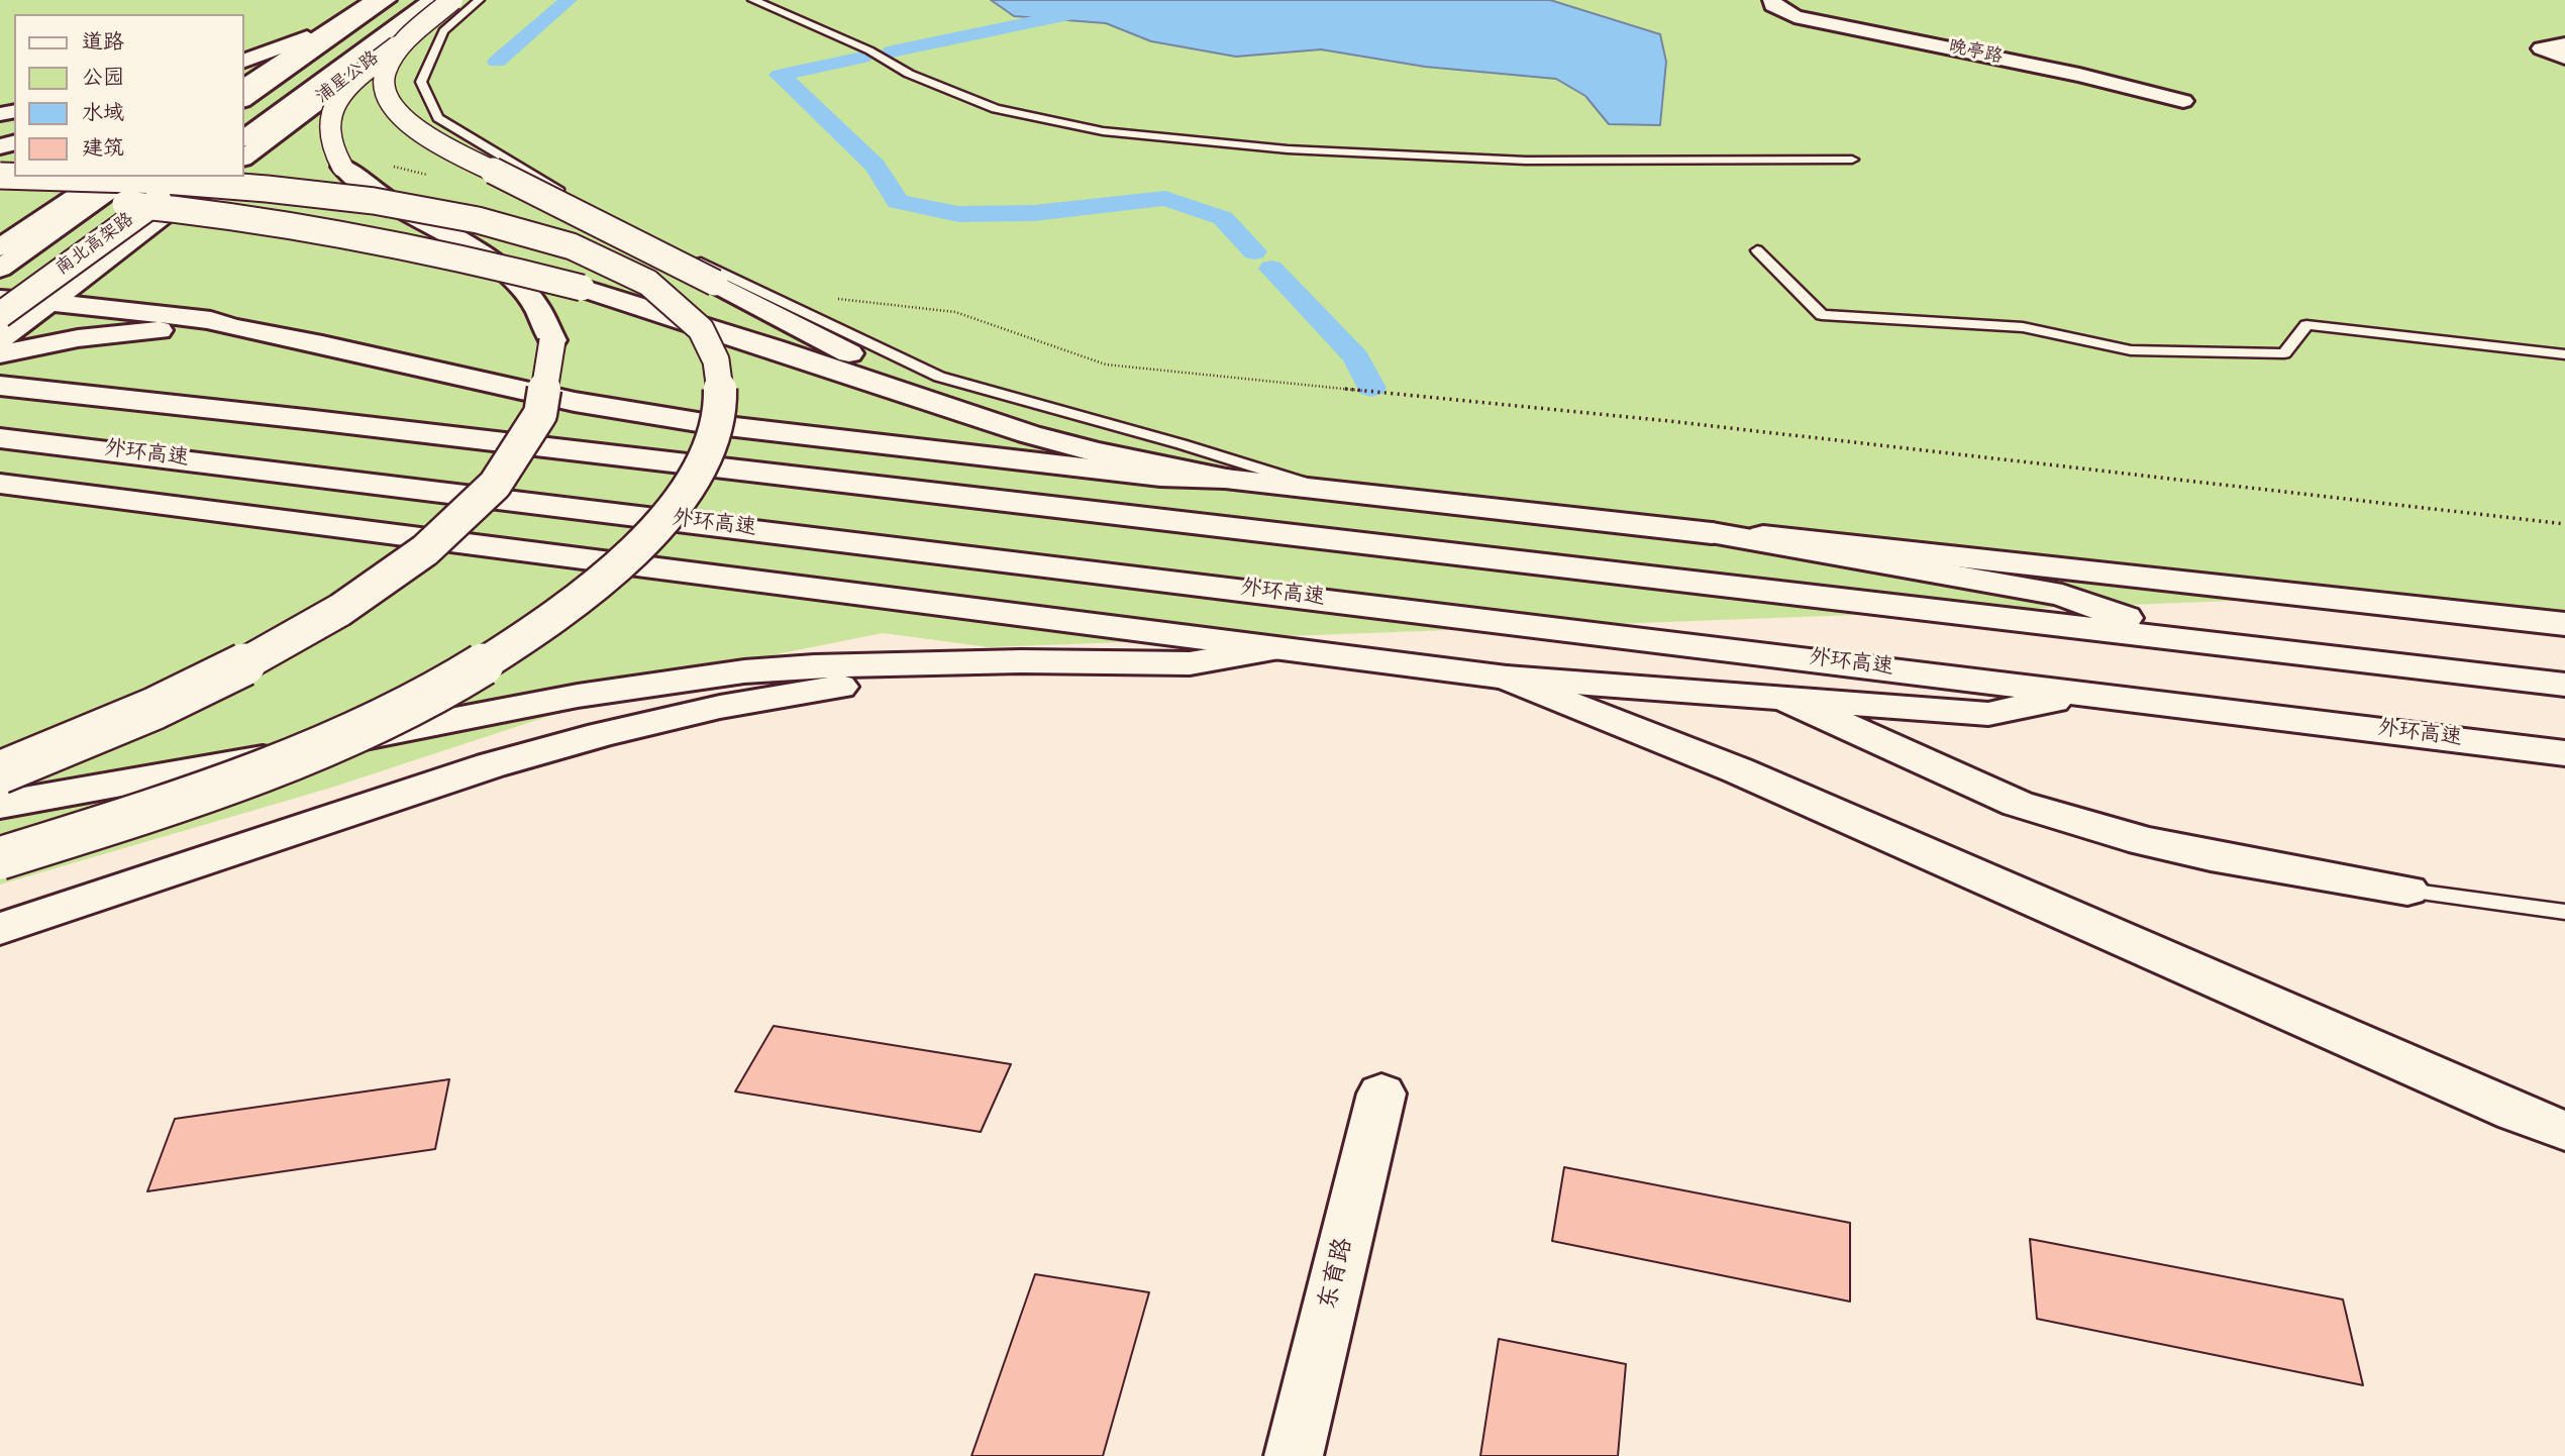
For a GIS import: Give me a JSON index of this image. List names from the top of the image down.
{
  "streets": {
    "main road": [
      "晚亭路",
      "浦星公路",
      "南北高架路",
      "外环高速",
      "东育路"
    ]
  },
  "legend": [
    "道路",
    "公园",
    "水域",
    "建筑"
  ]
}
